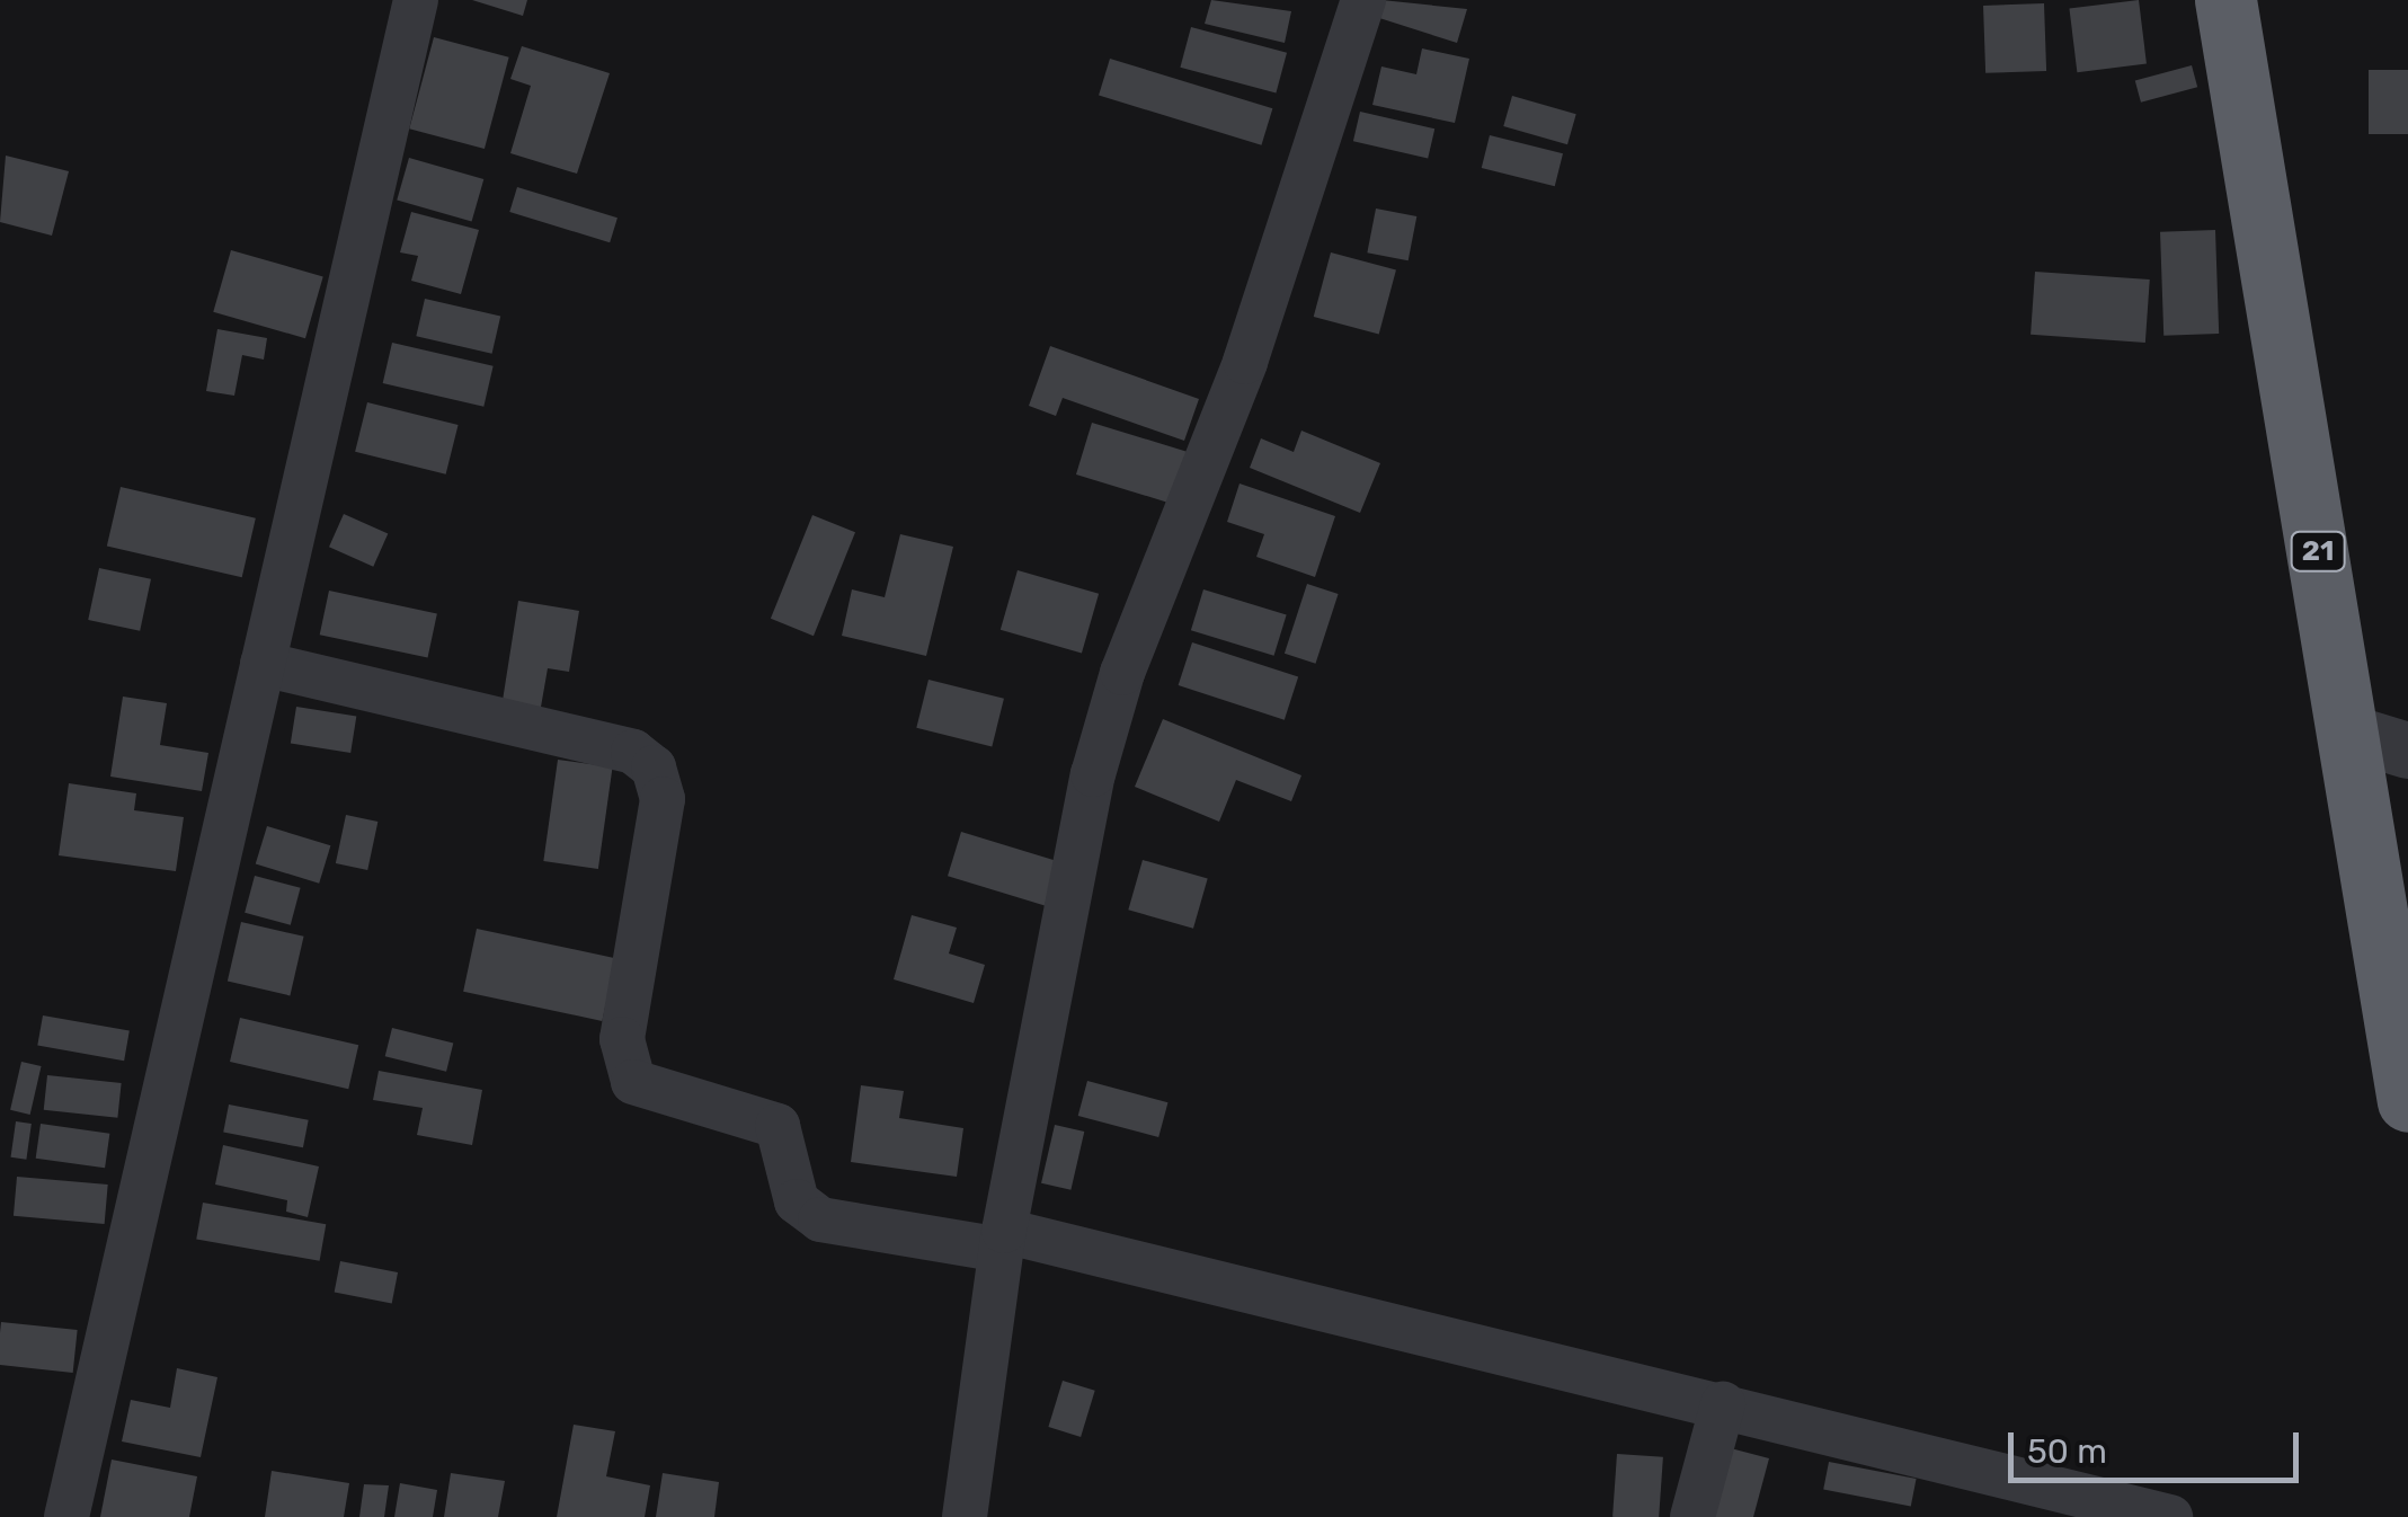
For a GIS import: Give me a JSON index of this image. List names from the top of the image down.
{
  "streets": {
    "highway": ["21"]
  },
  "scale_bar": "50 m"
}
